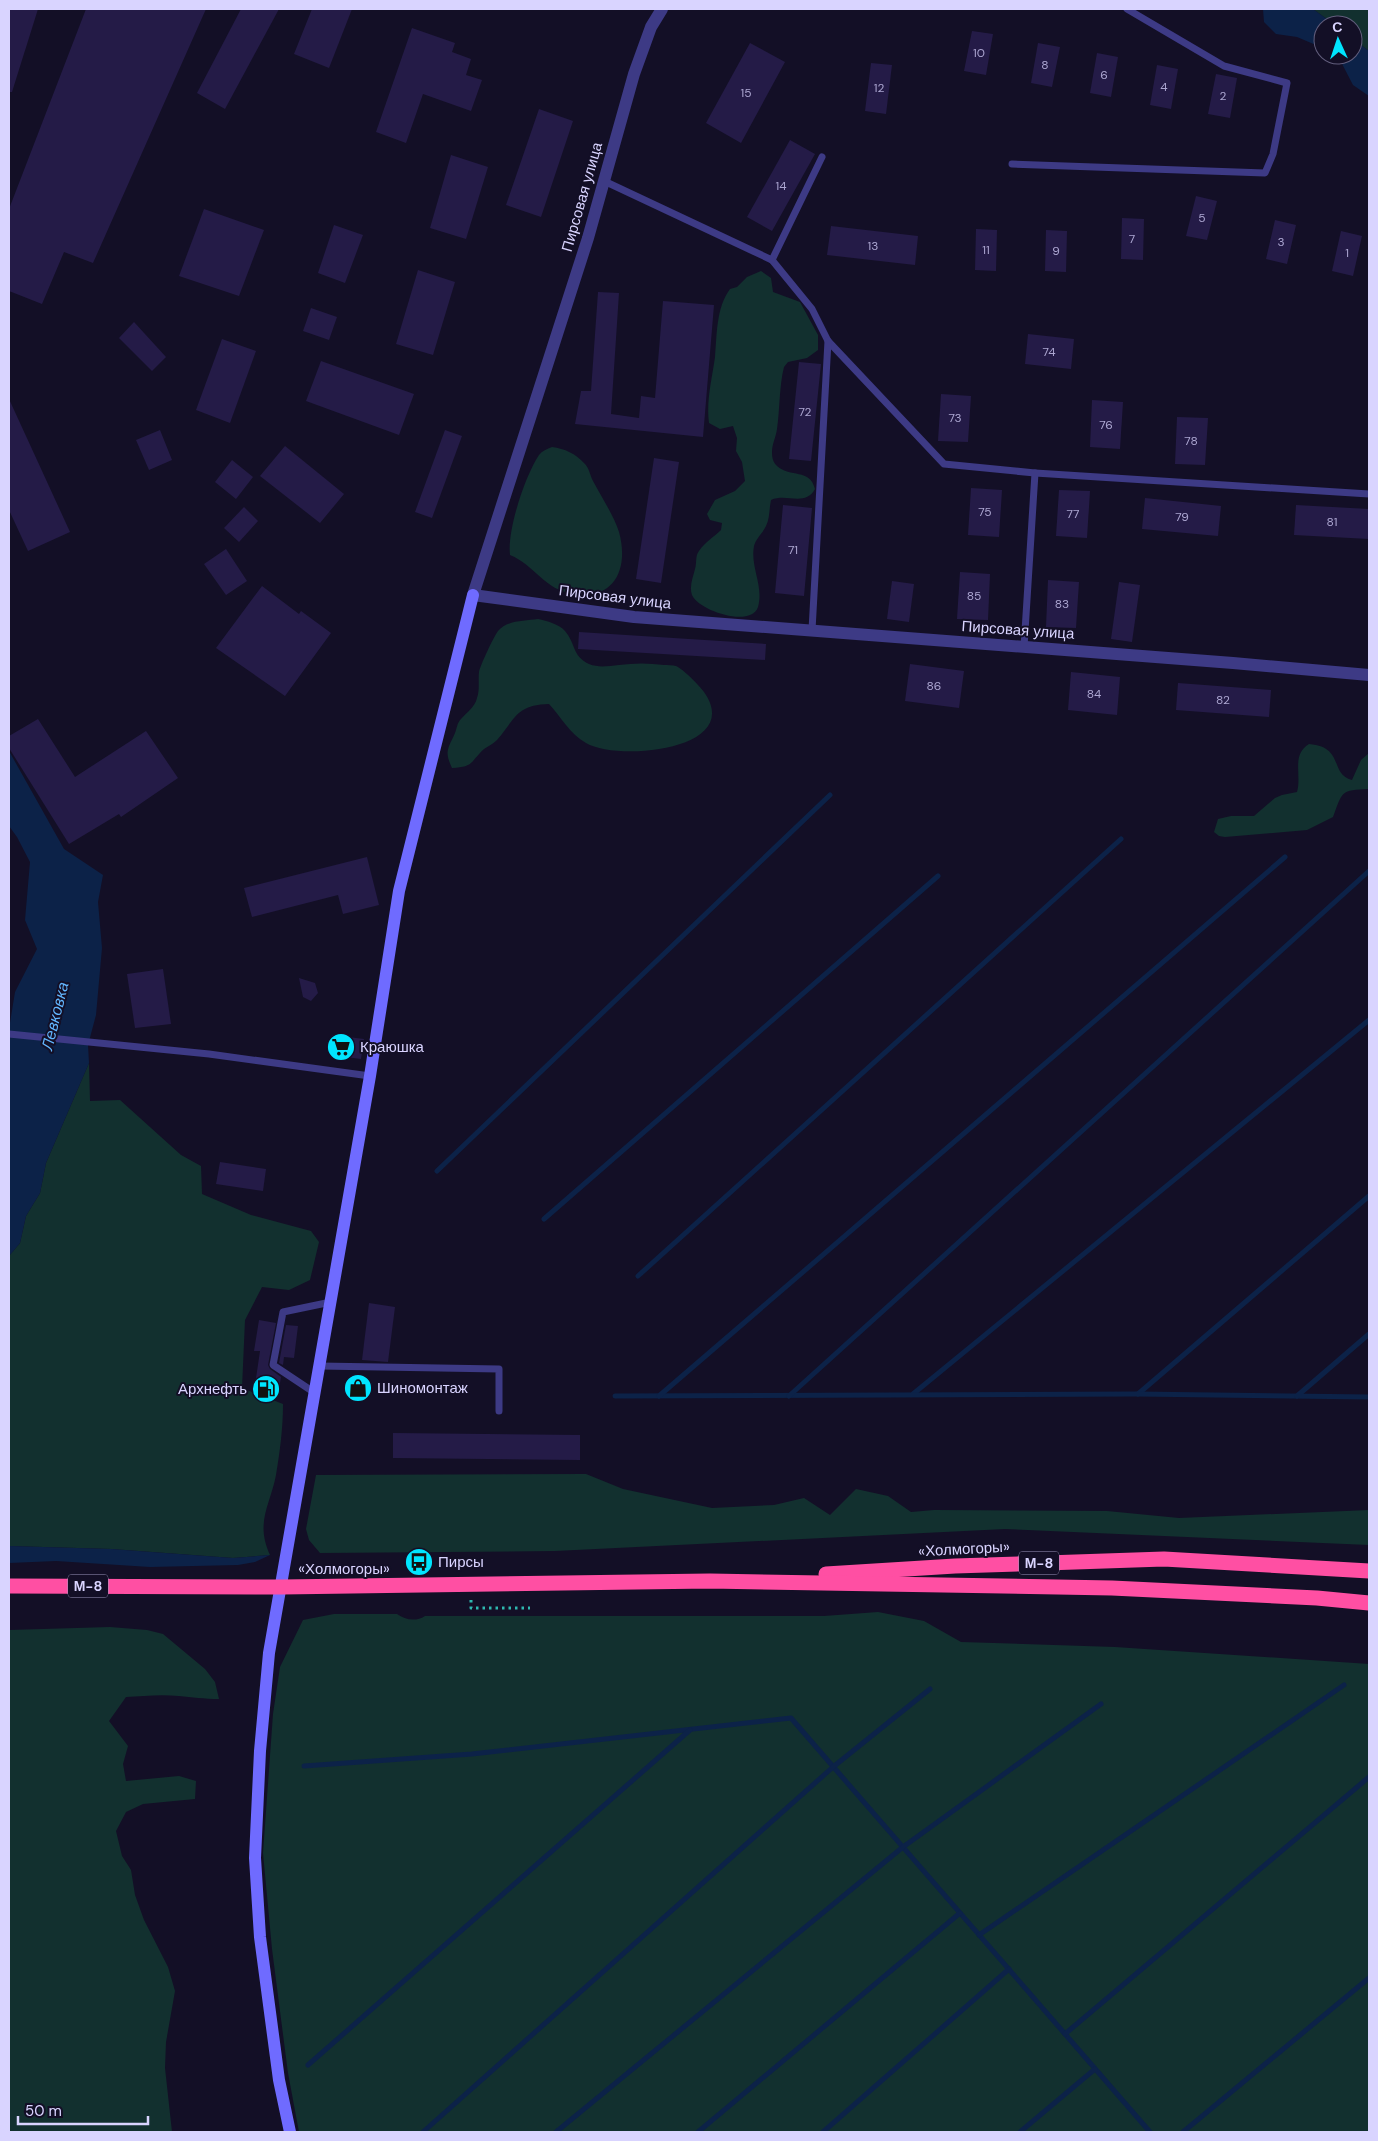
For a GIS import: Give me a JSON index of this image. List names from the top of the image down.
{
  "streets": {
    "highway": ["«Холмогоры»", "М-8"],
    "street": ["Пирсовая улица"]
  },
  "water": ["Левковка"],
  "places": {
    "supermarket": ["Краюшка"],
    "shop": ["Шиномонтаж"],
    "fuel station": ["Архнефть"],
    "bus stop": ["Пирсы"]
  },
  "house_numbers": [
    "10",
    "8",
    "6",
    "4",
    "12",
    "15",
    "2",
    "14",
    "5",
    "7",
    "3",
    "13",
    "11",
    "9",
    "1",
    "74",
    "72",
    "73",
    "76",
    "78",
    "75",
    "77",
    "79",
    "81",
    "71",
    "85",
    "83",
    "86",
    "84",
    "82"
  ],
  "scale_bar": "50 m",
  "north": "top"
}
